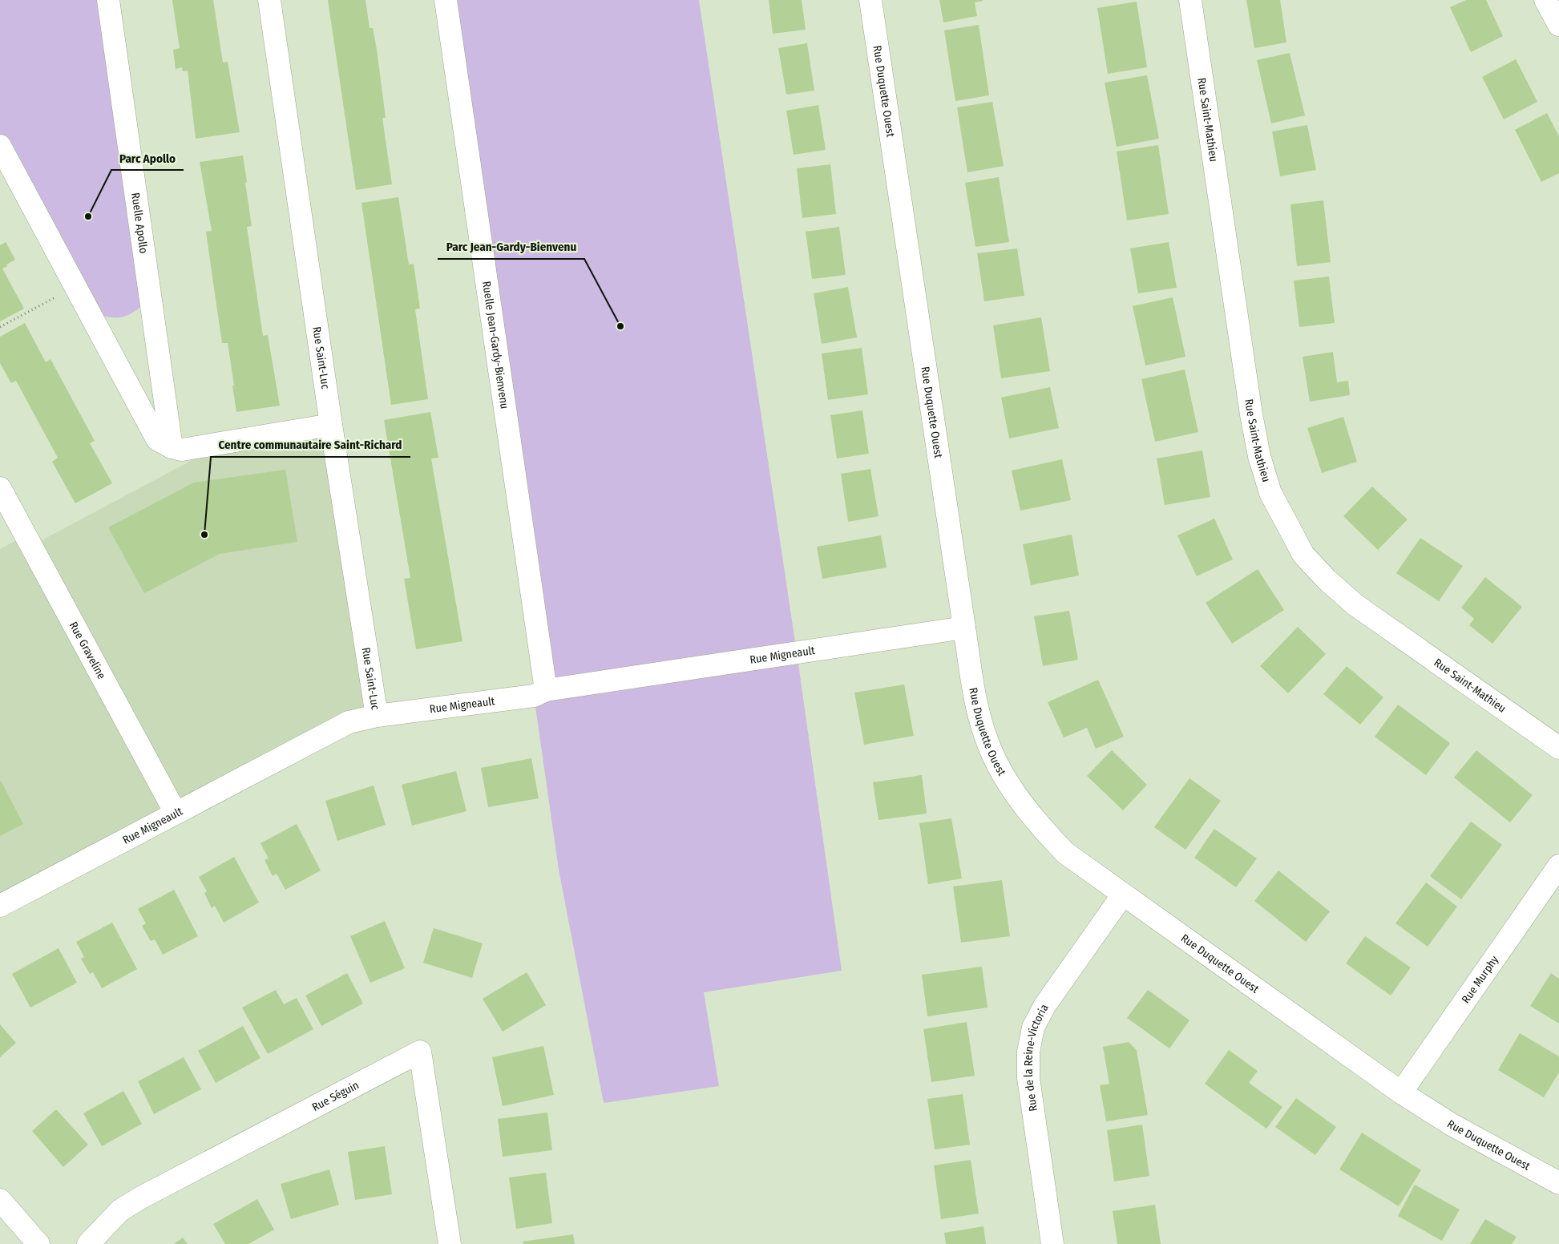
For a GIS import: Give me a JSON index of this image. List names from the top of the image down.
{
  "streets": {
    "street": [
      "Rue Duquette Ouest",
      "Rue Saint-Mathieu",
      "Ruelle Apollo",
      "Ruelle Jean-Gardy-Bienvenu",
      "Rue Saint-Luc",
      "Rue Graveline",
      "Rue Migneault",
      "Rue Murphy",
      "Rue de la Reine-Victoria",
      "Rue Séguin"
    ]
  },
  "crossings": [
    ["Rue Duquette Ouest", "Rue Migneault"],
    ["Rue Duquette Ouest", "Rue Murphy"],
    ["Rue Duquette Ouest", "Rue de la Reine-Victoria"],
    ["Ruelle Jean-Gardy-Bienvenu", "Rue Migneault"],
    ["Rue Saint-Luc", "Rue Migneault"],
    ["Rue Graveline", "Rue Migneault"]
  ],
  "places": ["Parc Apollo", "Parc Jean-Gardy-Bienvenu", "Centre communautaire Saint-Richard"]
}
